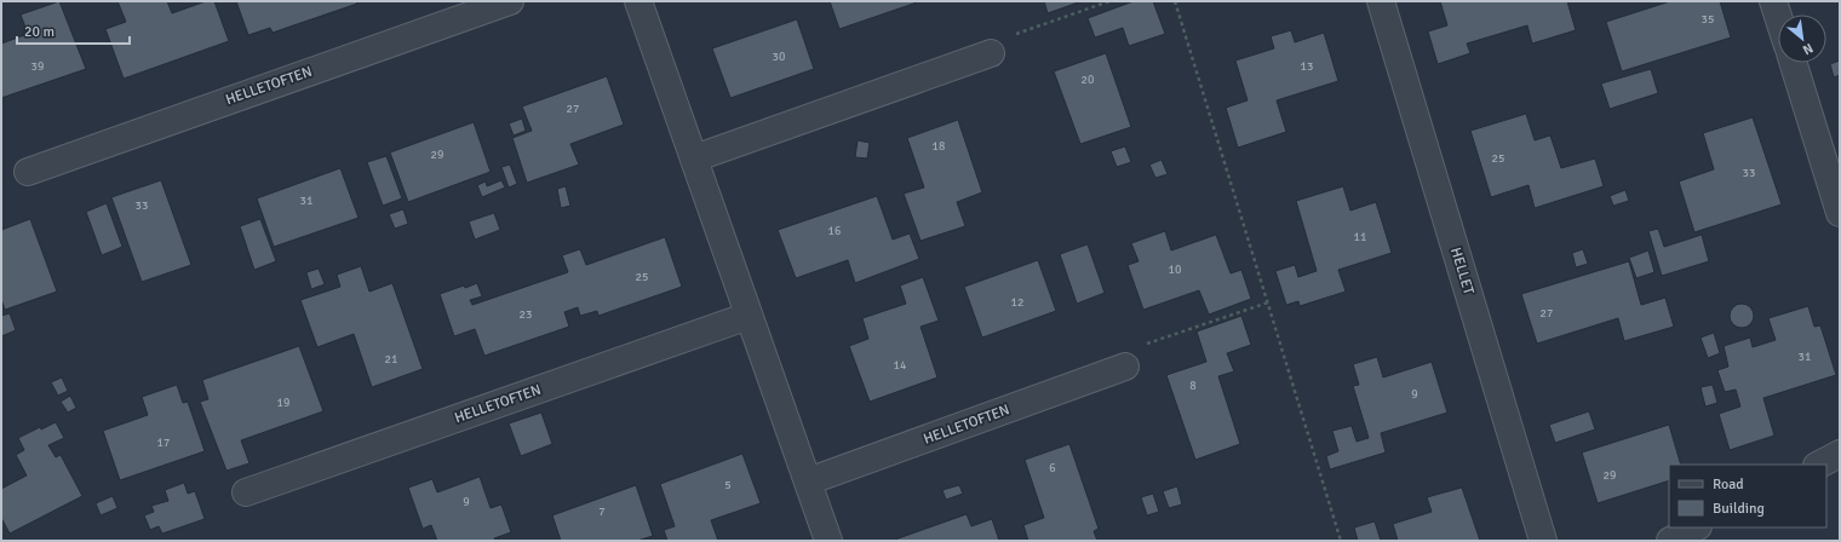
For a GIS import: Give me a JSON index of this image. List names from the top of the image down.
{
  "streets": {
    "street": ["HELLETOFTEN", "HELLET"]
  },
  "house_numbers": [
    "35",
    "30",
    "39",
    "13",
    "20",
    "27",
    "18",
    "29",
    "25",
    "33",
    "31",
    "33",
    "16",
    "11",
    "10",
    "25",
    "12",
    "27",
    "23",
    "31",
    "21",
    "14",
    "8",
    "9",
    "19",
    "17",
    "6",
    "29",
    "5",
    "9",
    "7"
  ],
  "legend": ["Road", "Building"],
  "scale_bar": "20 m",
  "north": "bottom right"
}
